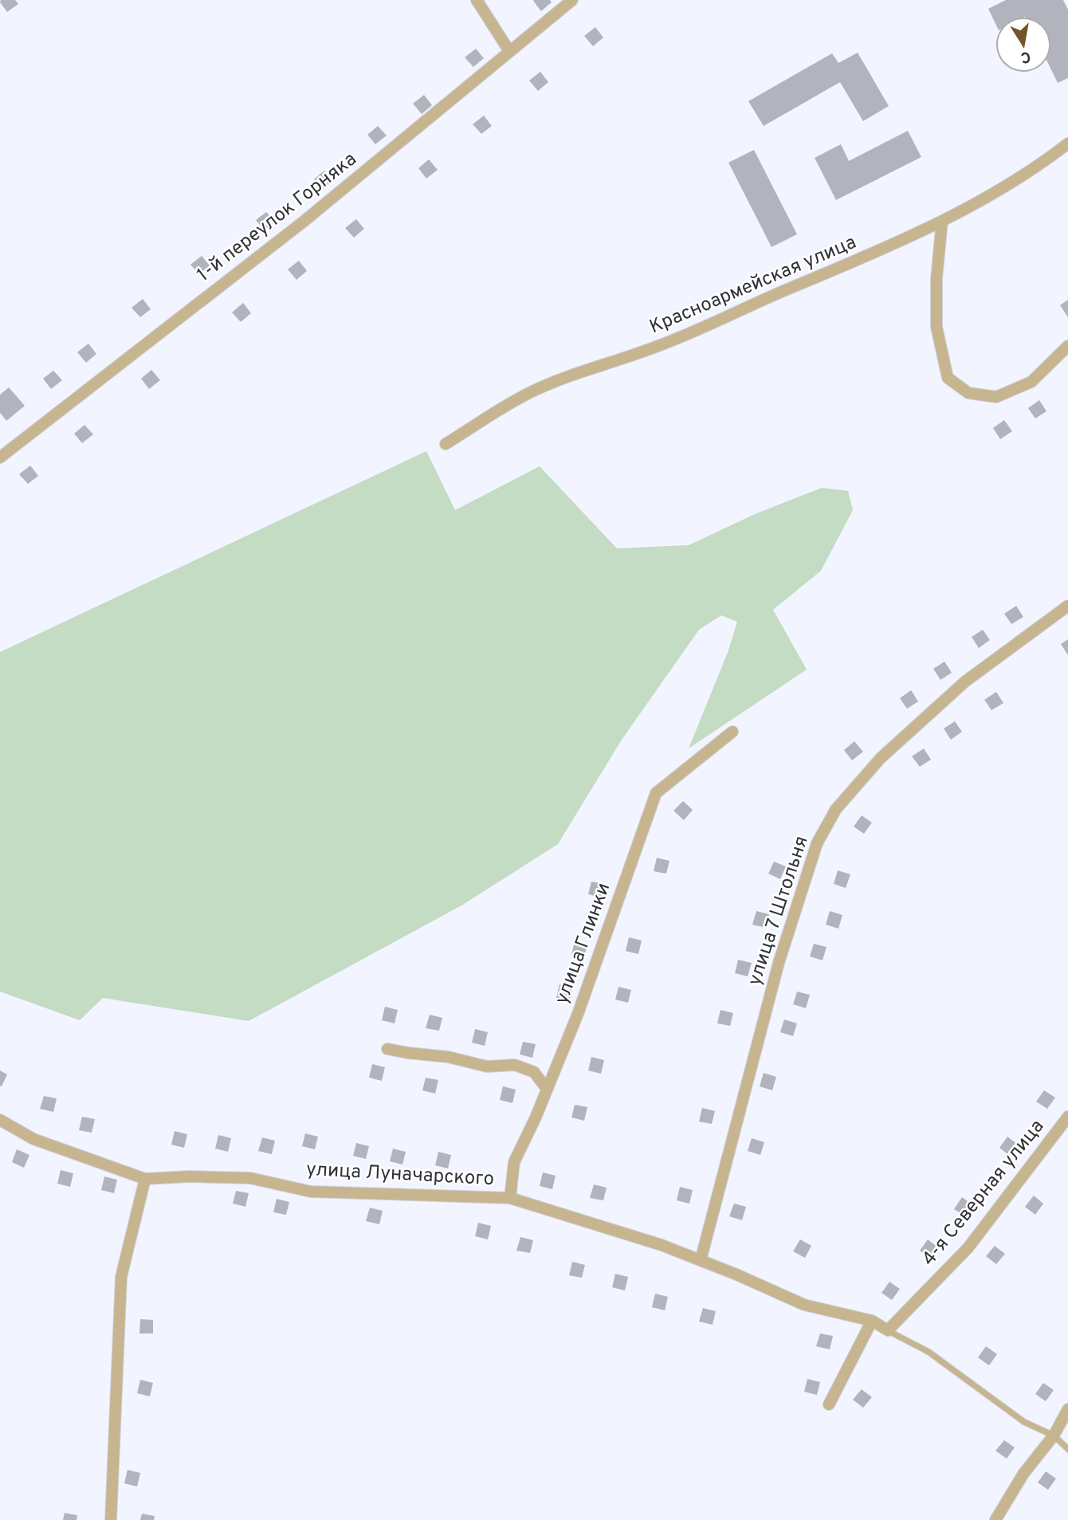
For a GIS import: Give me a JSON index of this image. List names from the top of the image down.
{
  "streets": {
    "street": [
      "1-й переулок Горняка",
      "Красноармейская улица",
      "улица 7 Штольня",
      "улица Глинки",
      "улица Луначарского",
      "4-я Северная улица"
    ]
  },
  "crossings": [
    ["улица Глинки", "улица Луначарского"]
  ],
  "north": "bottom"
}
